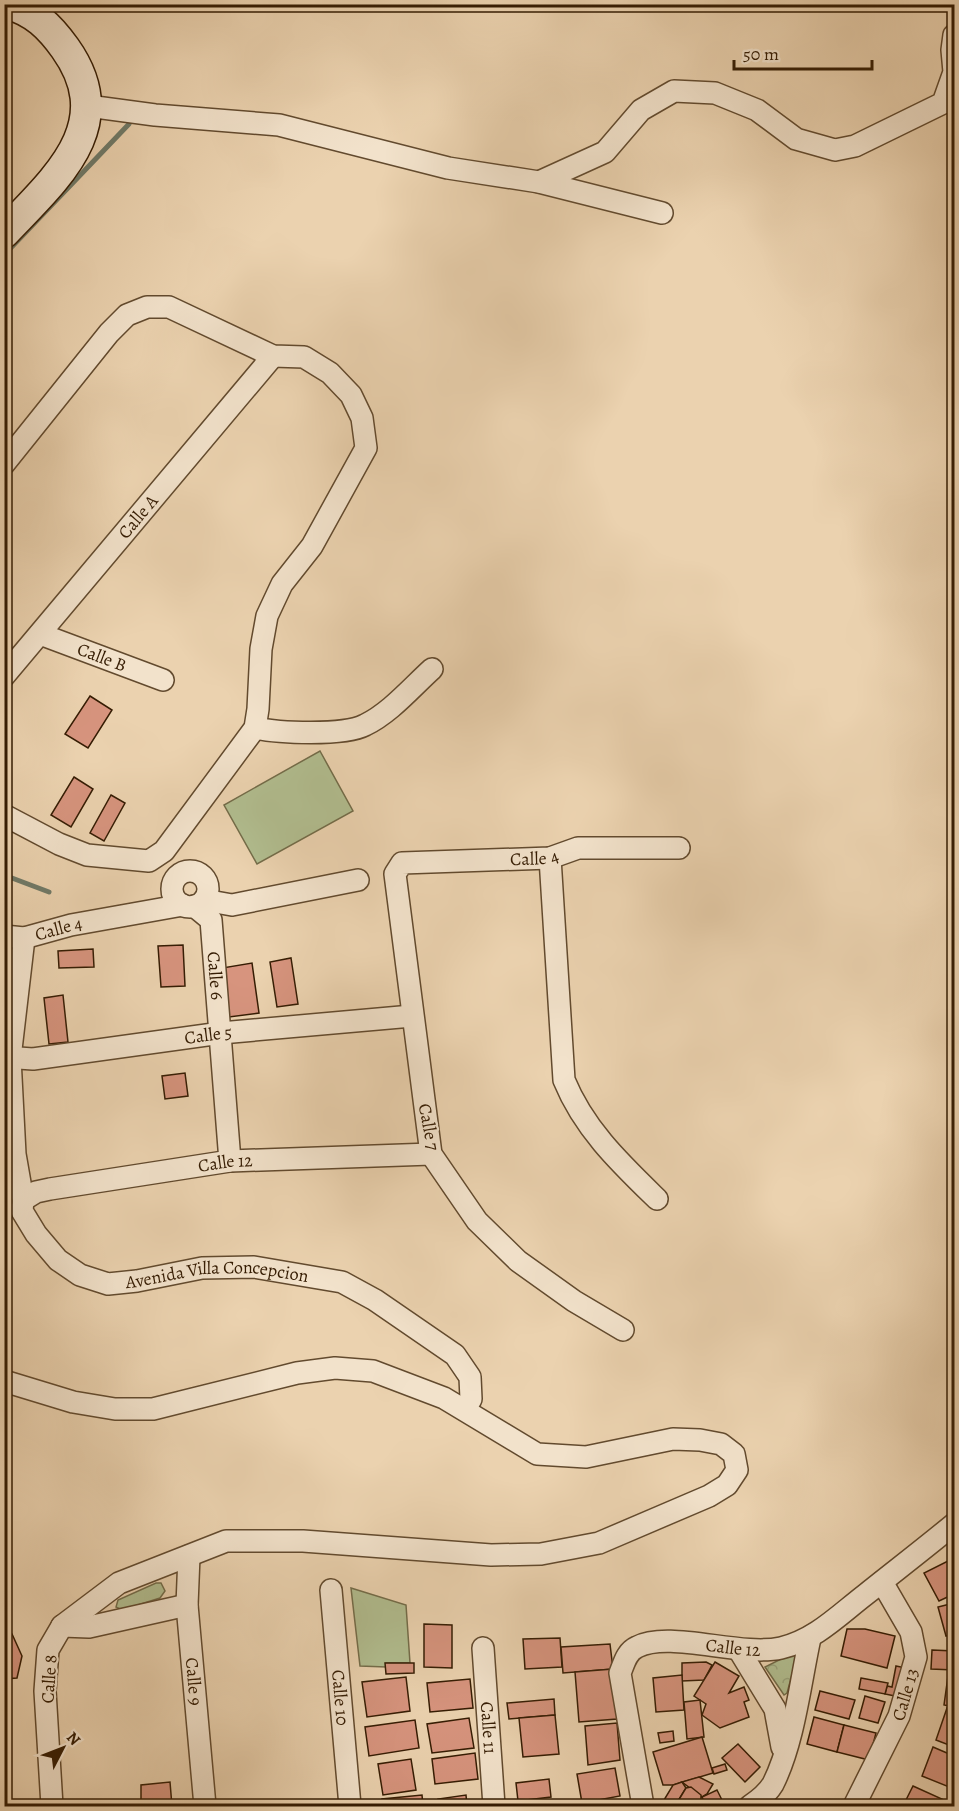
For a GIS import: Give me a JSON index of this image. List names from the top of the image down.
{
  "streets": {
    "street": [
      "Calle A",
      "Calle B",
      "Calle 4",
      "Calle 6",
      "Calle 5",
      "Calle 7",
      "Calle 12",
      "Avenida Villa Concepcion",
      "Calle 8",
      "Calle 9",
      "Calle 13",
      "Calle 10",
      "Calle 11"
    ]
  },
  "crossings": [
    ["Calle A", "Calle B"],
    ["Calle 4", "Calle 6"],
    ["Calle 4", "Calle 7"],
    ["Calle 4", "Avenida Villa Concepcion"],
    ["Calle 6", "Calle 5"],
    ["Calle 6", "Calle 12"],
    ["Calle 5", "Calle 7"],
    ["Calle 5", "Avenida Villa Concepcion"],
    ["Calle 7", "Calle 12"],
    ["Calle 12", "Avenida Villa Concepcion"],
    ["Calle 12", "Calle 13"]
  ],
  "scale_bar": "50 m",
  "north": "top right"
}
